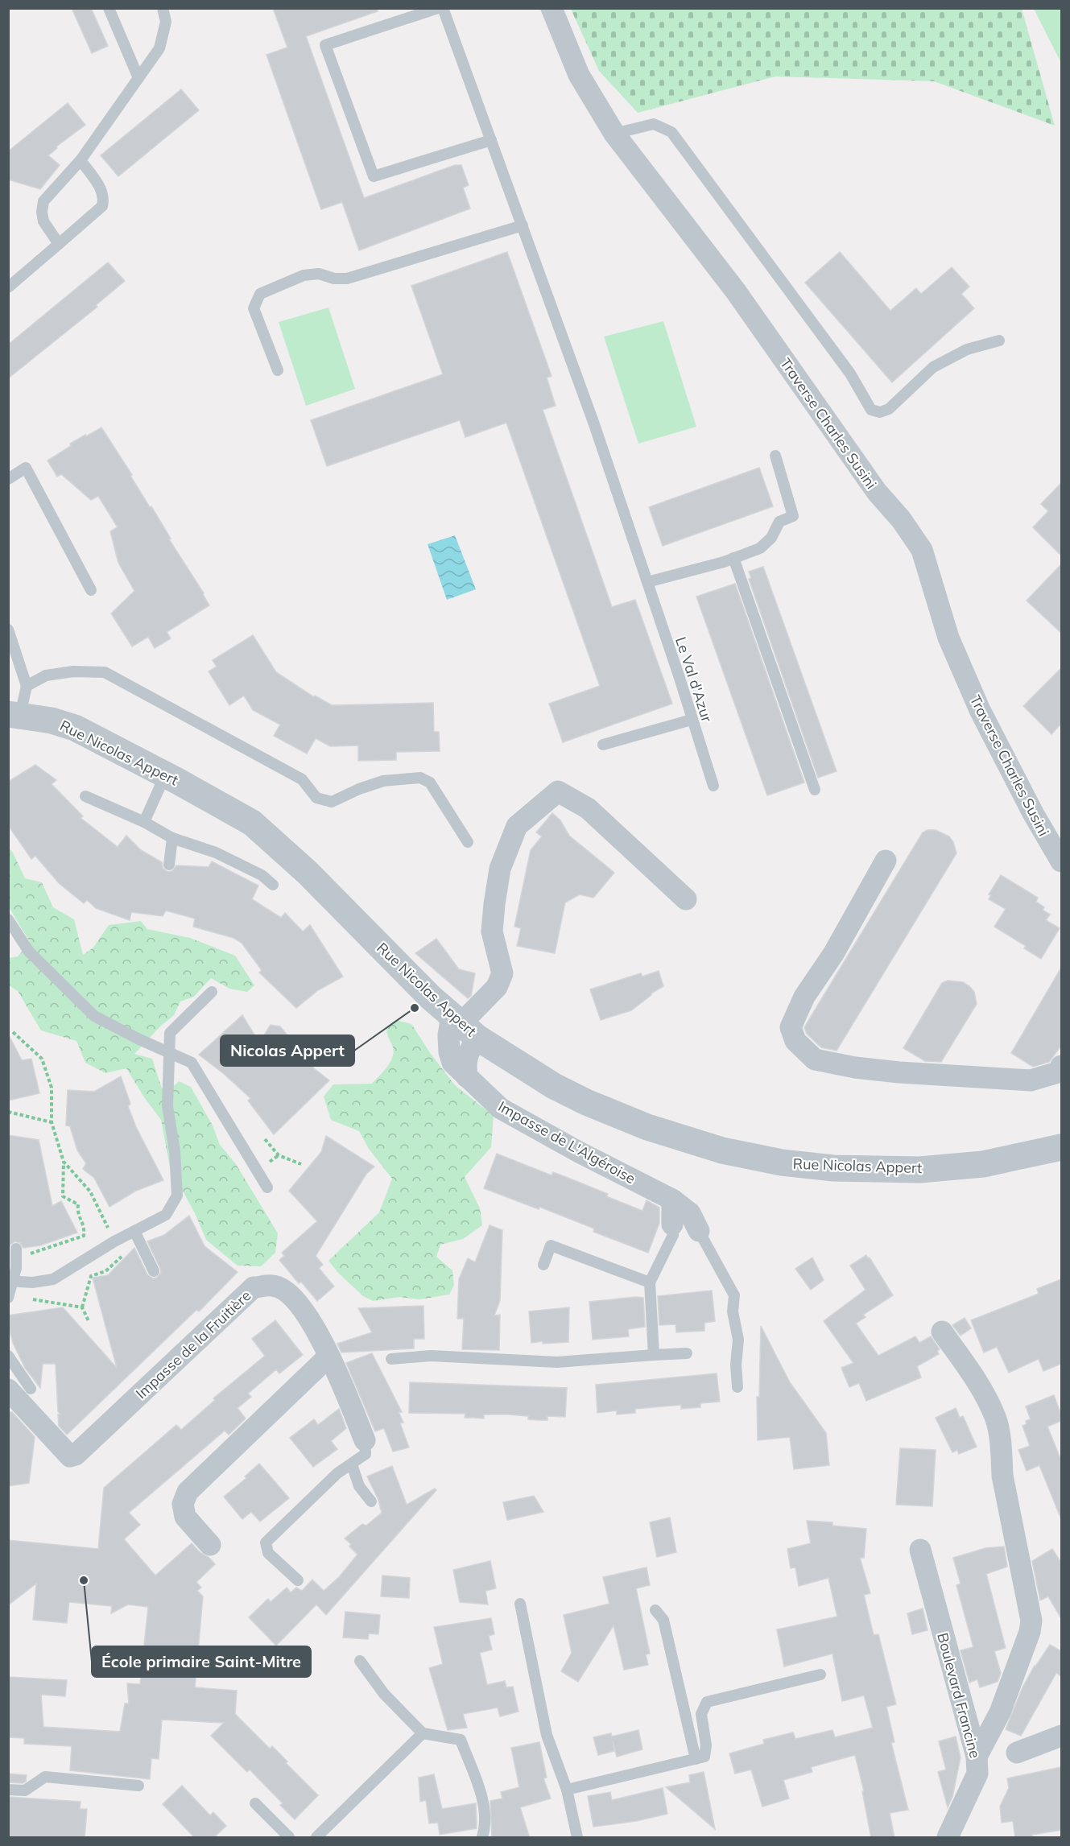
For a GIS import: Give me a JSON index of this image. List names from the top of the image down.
{
  "streets": {
    "street": [
      "Traverse Charles Susini",
      "Rue Nicolas Appert",
      "Impasse de L'Algéroise",
      "Impasse de la Fruitière",
      "Boulevard Francine"
    ],
    "lane": ["Le Val d'Azur"]
  },
  "crossings": [
    ["Rue Nicolas Appert", "Impasse de L'Algéroise"]
  ],
  "places": ["Nicolas Appert", "École primaire Saint-Mitre"]
}
